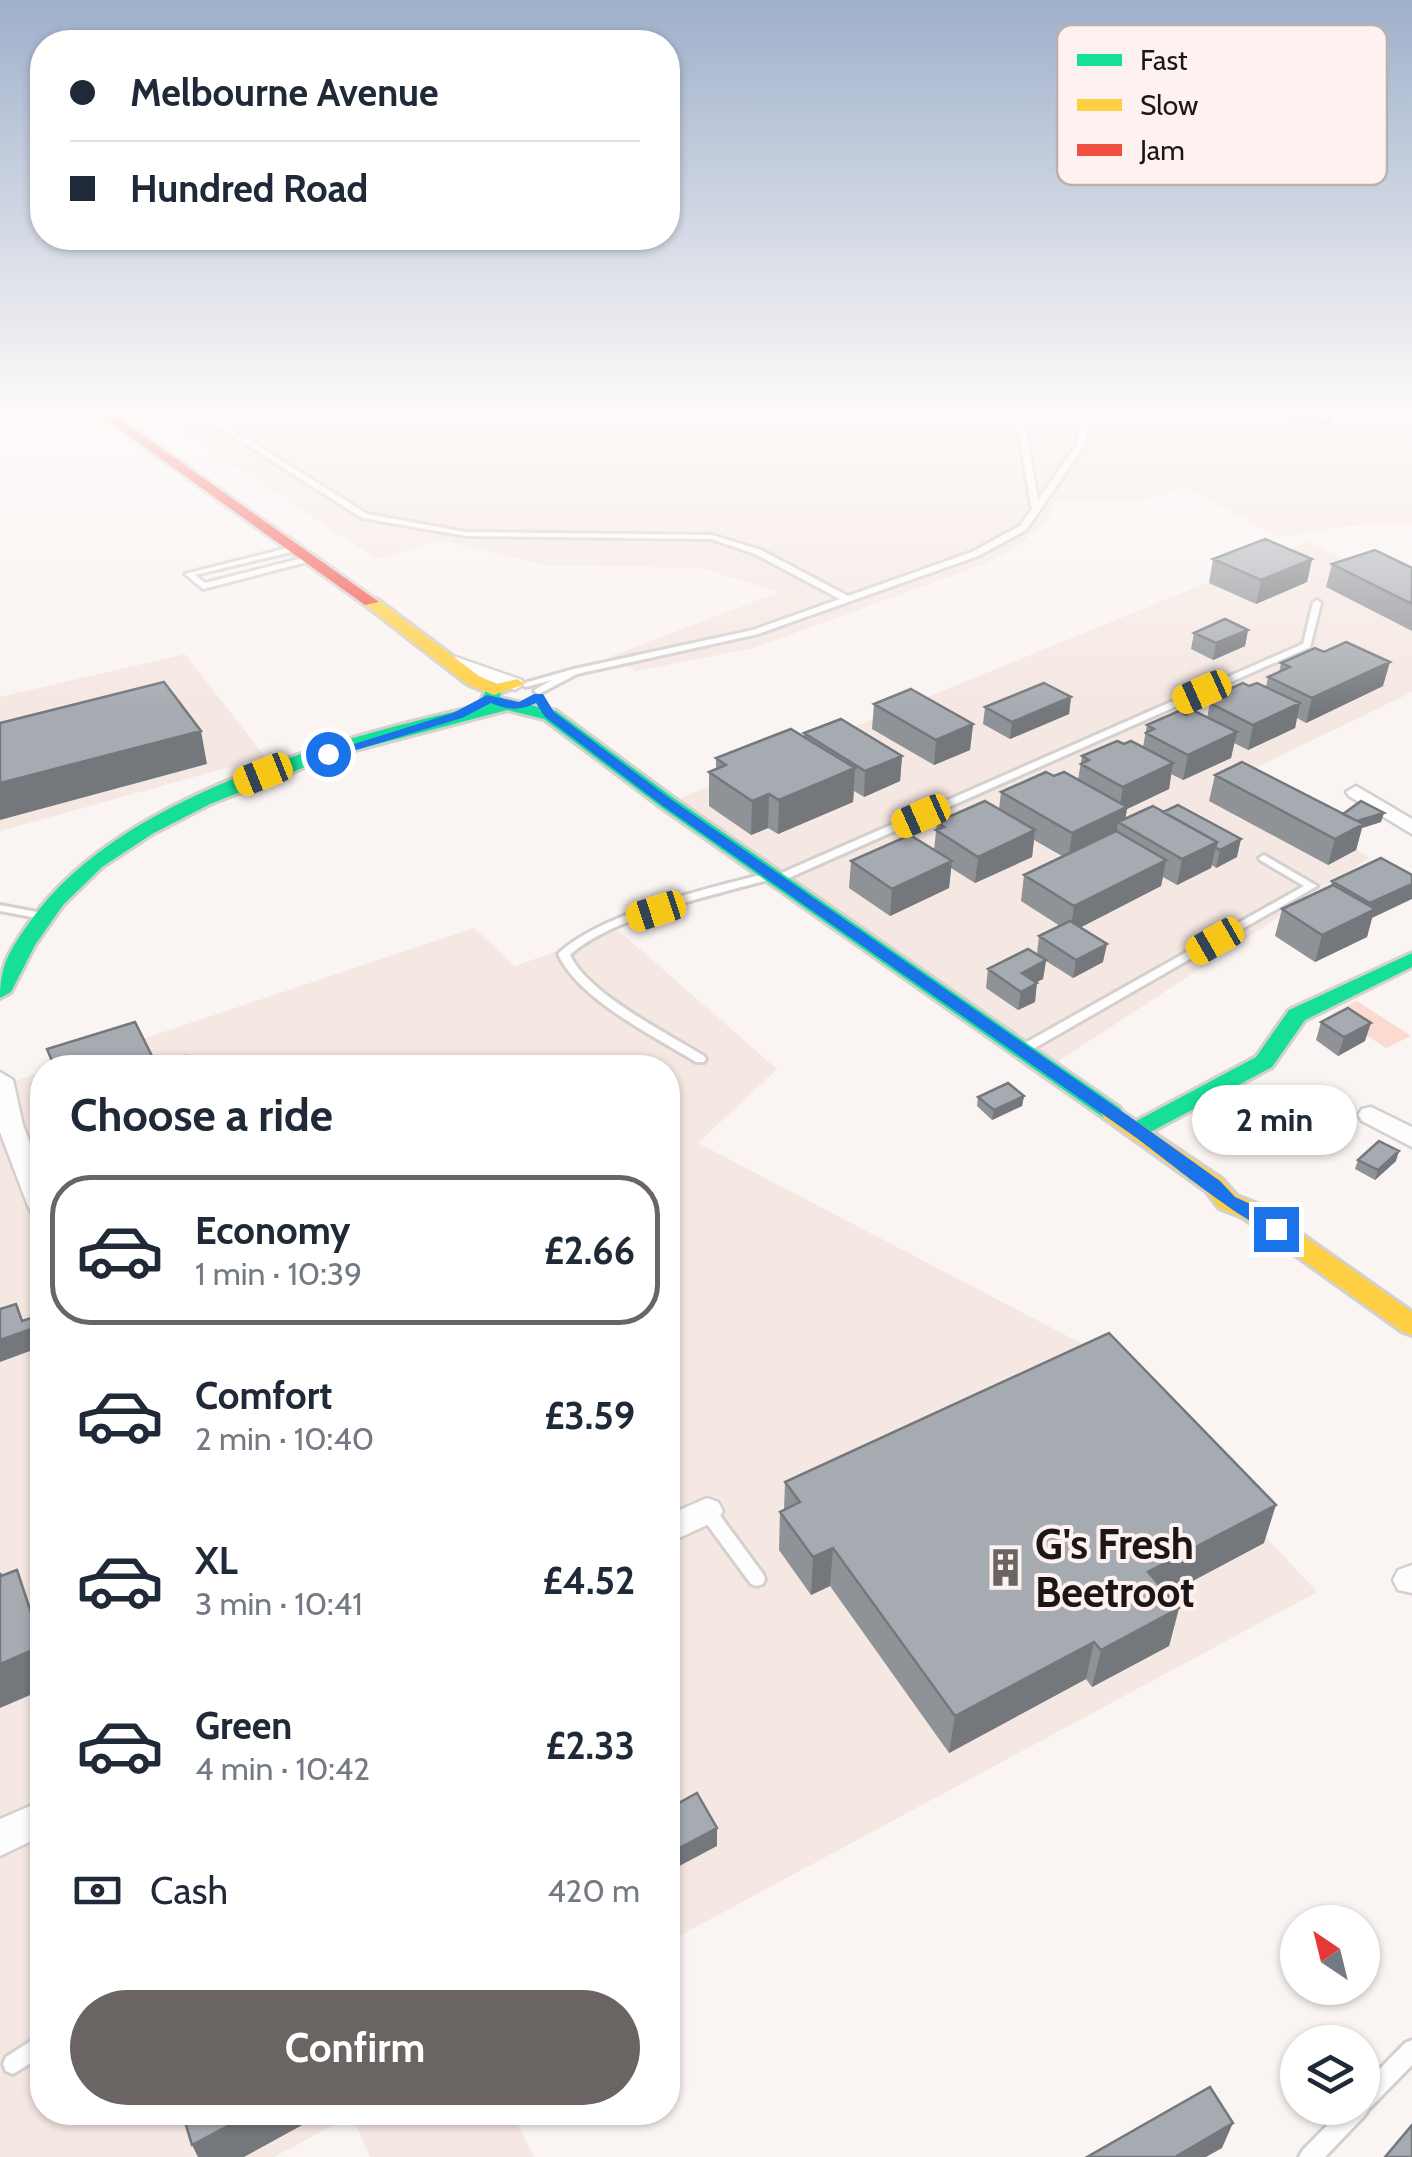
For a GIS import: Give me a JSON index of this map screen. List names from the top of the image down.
{
  "places": {
    "building": ["G's Fresh Beetroot"]
  },
  "legend": ["Fast", "Slow", "Jam"],
  "north": "top left",
  "page": {
    "banner": ["Melbourne Avenue", "Hundred Road"],
    "heading": "Choose a ride",
    "bubble": "2 min",
    "list": [
      {
        "name": "Economy",
        "note": "1 min · 10:39",
        "value": "£2.66"
      },
      {
        "name": "Comfort",
        "note": "2 min · 10:40",
        "value": "£3.59"
      },
      {
        "name": "XL",
        "note": "3 min · 10:41",
        "value": "£4.52"
      },
      {
        "name": "Green",
        "note": "4 min · 10:42",
        "value": "£2.33"
      }
    ],
    "pay": ["Cash", "420 m"],
    "buttons": "Confirm"
  }
}
